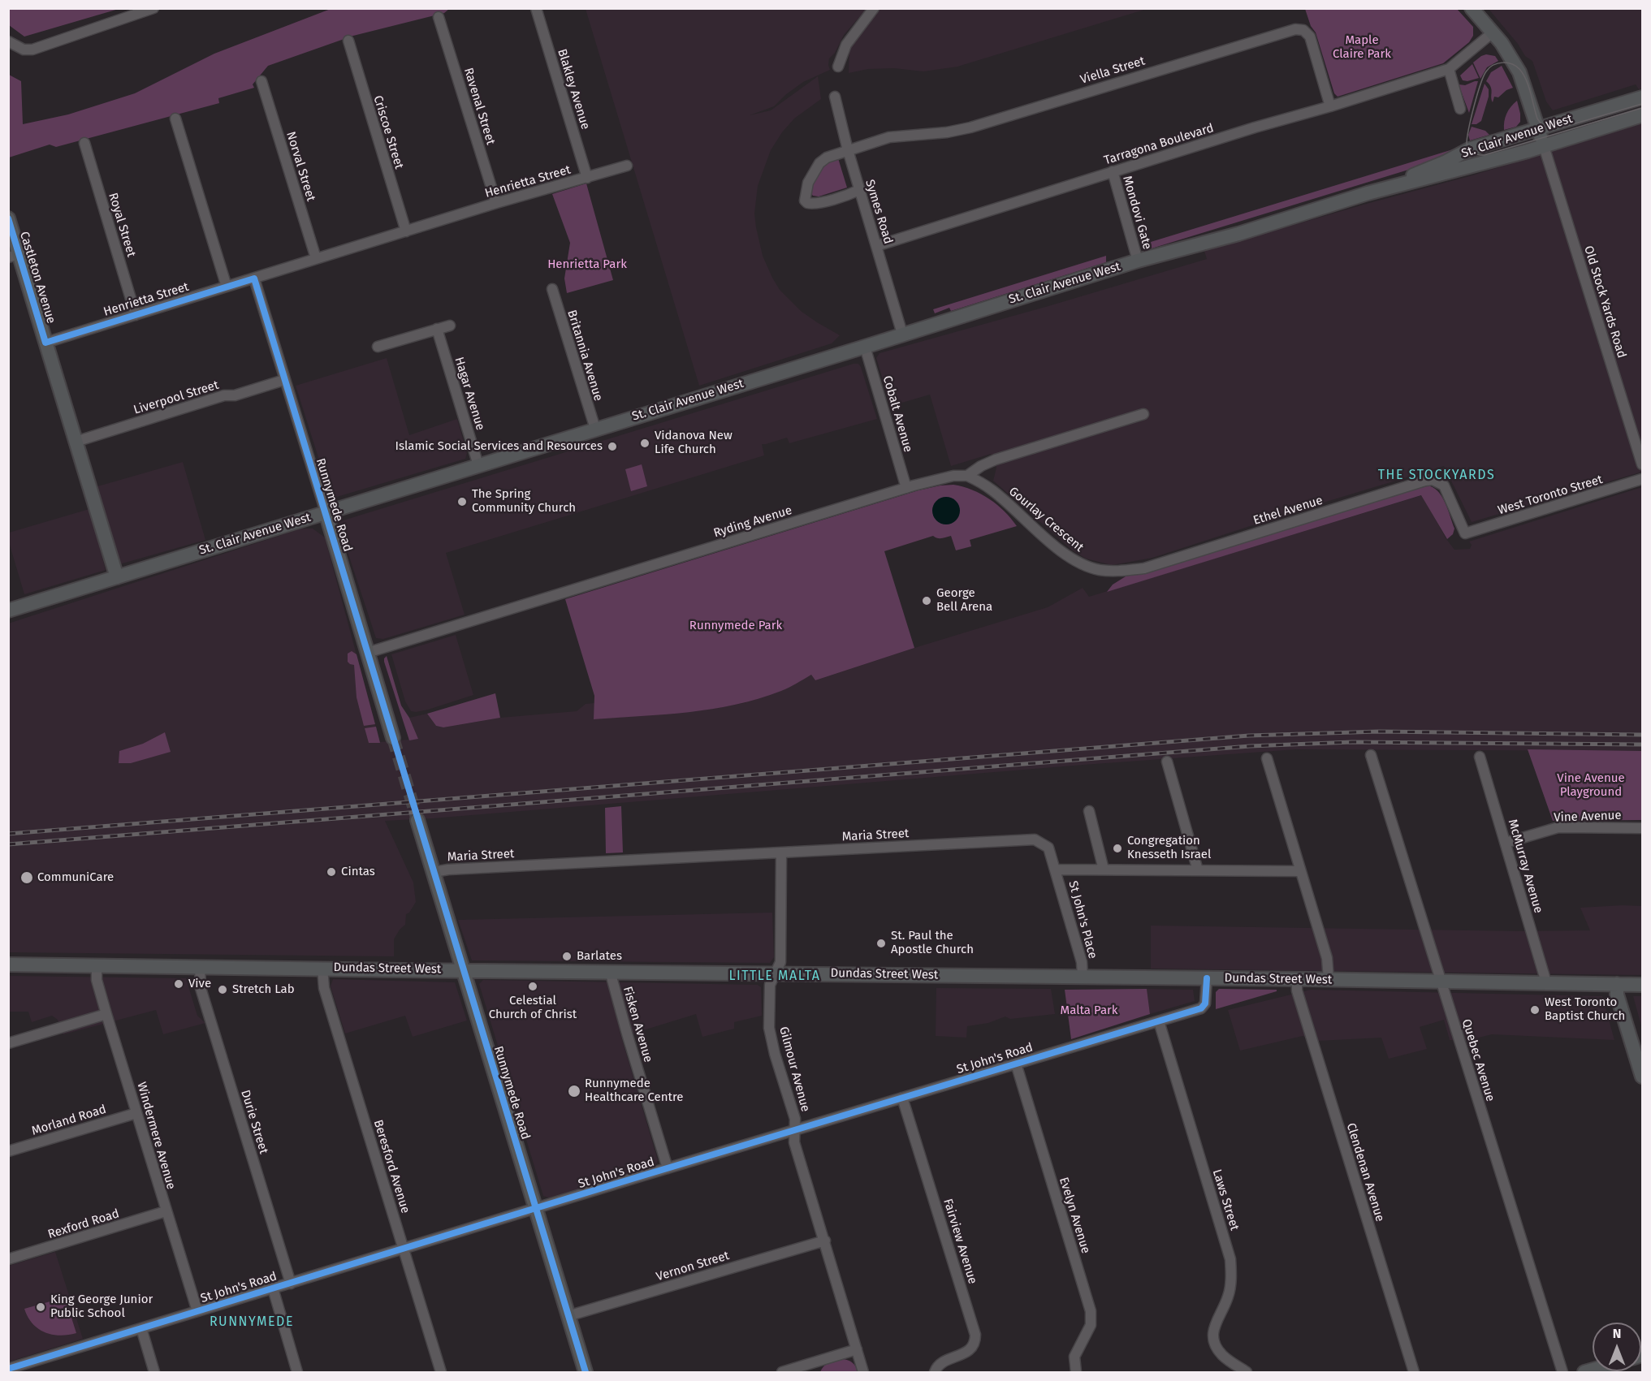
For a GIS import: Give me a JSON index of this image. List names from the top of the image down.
{
  "streets": {
    "main road": [
      "St. Clair Avenue West",
      "Castleton Avenue",
      "Runnymede Road",
      "Dundas Street West"
    ],
    "street": [
      "Viella Street",
      "Blakley Avenue",
      "Ravenal Street",
      "Criscoe Street",
      "Tarragona Boulevard",
      "Norval Street",
      "Henrietta Street",
      "Symes Road",
      "Mondovi Gate",
      "Royal Street",
      "Old Stock Yards Road",
      "Britannia Avenue",
      "Hagar Avenue",
      "Liverpool Street",
      "Cobalt Avenue",
      "West Toronto Street",
      "Ethel Avenue",
      "Gourlay Crescent",
      "Ryding Avenue",
      "Vine Avenue",
      "Maria Street",
      "McMurray Avenue",
      "St John's Place",
      "Fisken Avenue",
      "St John's Road",
      "Quebec Avenue",
      "Gilmour Avenue",
      "Morland Road",
      "Durie Street",
      "Windermere Avenue",
      "Beresford Avenue",
      "Clendenan Avenue",
      "Laws Street",
      "Evelyn Avenue",
      "Rexford Road",
      "Fairview Avenue",
      "Vernon Street"
    ]
  },
  "crossings": [
    ["Viella Street", "Tarragona Boulevard"],
    ["Viella Street", "Symes Road"],
    ["Blakley Avenue", "Henrietta Street"],
    ["Ravenal Street", "Henrietta Street"],
    ["Criscoe Street", "Henrietta Street"],
    ["St. Clair Avenue West", "Symes Road"],
    ["St. Clair Avenue West", "Mondovi Gate"],
    ["St. Clair Avenue West", "Castleton Avenue"],
    ["St. Clair Avenue West", "Old Stock Yards Road"],
    ["St. Clair Avenue West", "Britannia Avenue"],
    ["St. Clair Avenue West", "Hagar Avenue"],
    ["St. Clair Avenue West", "Cobalt Avenue"],
    ["St. Clair Avenue West", "Runnymede Road"],
    ["Tarragona Boulevard", "Symes Road"],
    ["Tarragona Boulevard", "Mondovi Gate"],
    ["Norval Street", "Henrietta Street"],
    ["Henrietta Street", "Royal Street"],
    ["Henrietta Street", "Castleton Avenue"],
    ["Henrietta Street", "Runnymede Road"],
    ["Castleton Avenue", "Liverpool Street"],
    ["Liverpool Street", "Runnymede Road"],
    ["Cobalt Avenue", "Ryding Avenue"],
    ["West Toronto Street", "Ethel Avenue"],
    ["Runnymede Road", "Ryding Avenue"],
    ["Runnymede Road", "Maria Street"],
    ["Runnymede Road", "Dundas Street West"],
    ["Runnymede Road", "St John's Road"],
    ["Runnymede Road", "Vernon Street"],
    ["Ethel Avenue", "Gourlay Crescent"],
    ["Gourlay Crescent", "Ryding Avenue"],
    ["Vine Avenue", "McMurray Avenue"],
    ["Maria Street", "St John's Place"],
    ["Maria Street", "Gilmour Avenue"],
    ["McMurray Avenue", "Dundas Street West"],
    ["St John's Place", "Dundas Street West"],
    ["Dundas Street West", "Fisken Avenue"],
    ["Dundas Street West", "St John's Road"],
    ["Dundas Street West", "Quebec Avenue"],
    ["Dundas Street West", "Gilmour Avenue"],
    ["Dundas Street West", "Durie Street"],
    ["Dundas Street West", "Windermere Avenue"],
    ["Dundas Street West", "Beresford Avenue"],
    ["Dundas Street West", "Clendenan Avenue"],
    ["Fisken Avenue", "St John's Road"],
    ["St John's Road", "Gilmour Avenue"],
    ["St John's Road", "Durie Street"],
    ["St John's Road", "Windermere Avenue"],
    ["St John's Road", "Beresford Avenue"],
    ["St John's Road", "Laws Street"],
    ["St John's Road", "Evelyn Avenue"],
    ["St John's Road", "Fairview Avenue"],
    ["Gilmour Avenue", "Vernon Street"],
    ["Morland Road", "Windermere Avenue"],
    ["Windermere Avenue", "Rexford Road"]
  ],
  "districts": ["THE STOCKYARDS", "LITTLE MALTA", "RUNNYMEDE"],
  "parks": [
    "Maple Claire Park",
    "Henrietta Park",
    "Runnymede Park",
    "Vine Avenue Playground",
    "Malta Park"
  ],
  "places": [
    "Vidanova New Life Church",
    "Islamic Social Services and Resources",
    "The Spring Community Church",
    "George Bell Arena",
    "Congregation Knesseth Israel",
    "Cintas",
    "CommuniCare",
    "St. Paul the Apostle Church",
    "Barlates",
    "Vive",
    "Celestial Church of Christ",
    "Stretch Lab",
    "West Toronto Baptist Church",
    "Runnymede Healthcare Centre",
    "King George Junior Public School"
  ],
  "north": "top"
}
